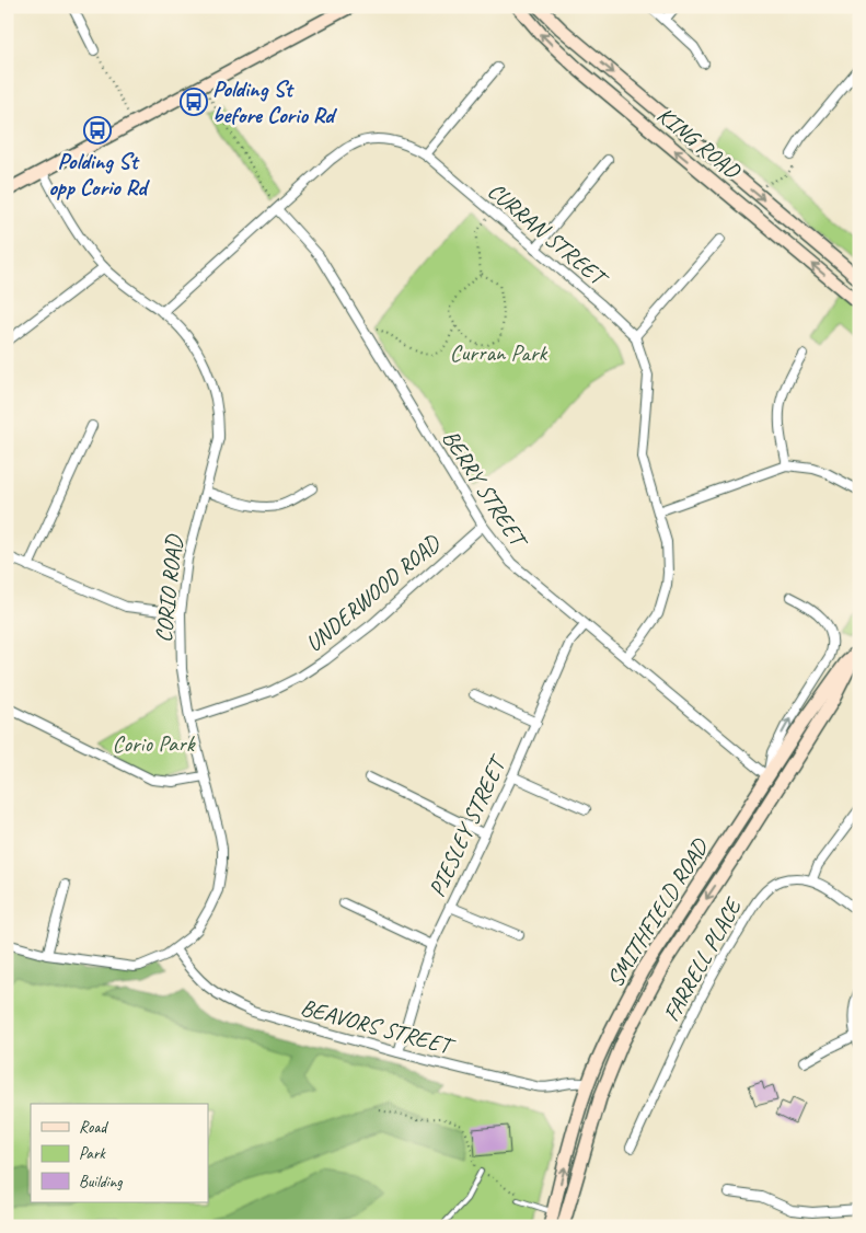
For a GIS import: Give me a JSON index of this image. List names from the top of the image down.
{
  "streets": {
    "main road": ["KING ROAD", "SMITHFIELD ROAD"],
    "street": [
      "CURRAN STREET",
      "BERRY STREET",
      "CORIO ROAD",
      "UNDERWOOD ROAD",
      "PIESLEY STREET",
      "FARRELL PLACE",
      "BEAVORS STREET"
    ]
  },
  "crossings": [
    ["CURRAN STREET", "BERRY STREET"],
    ["CURRAN STREET", "CORIO ROAD"],
    ["BERRY STREET", "UNDERWOOD ROAD"],
    ["BERRY STREET", "PIESLEY STREET"],
    ["BERRY STREET", "SMITHFIELD ROAD"],
    ["CORIO ROAD", "UNDERWOOD ROAD"],
    ["CORIO ROAD", "BEAVORS STREET"],
    ["PIESLEY STREET", "BEAVORS STREET"],
    ["SMITHFIELD ROAD", "BEAVORS STREET"]
  ],
  "parks": ["Curran Park", "Corio Park"],
  "places": {
    "bus stop": ["Polding St before Corio Rd", "Polding St opp Corio Rd"]
  },
  "legend": ["Road", "Park", "Building"]
}
